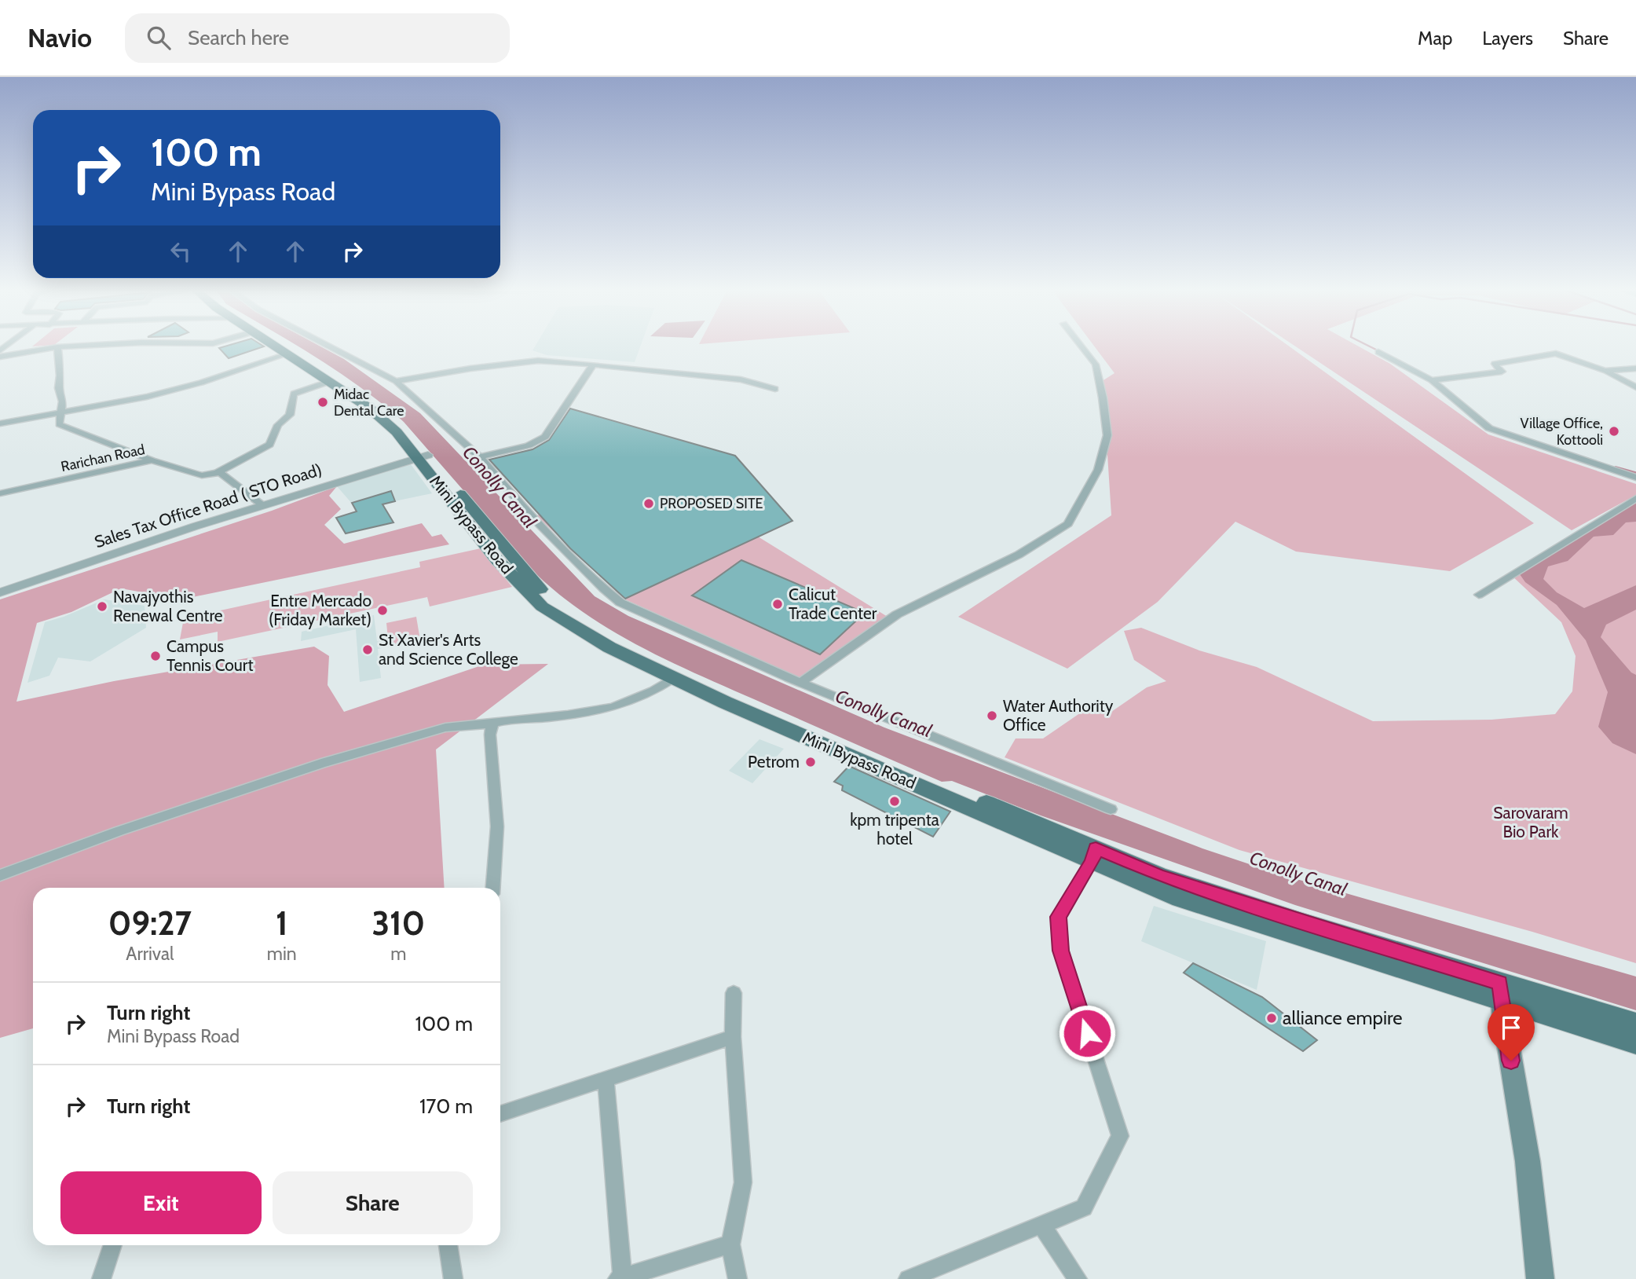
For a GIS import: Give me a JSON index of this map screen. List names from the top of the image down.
{
  "streets": {
    "main road": ["Mini Bypass Road"],
    "street": ["Rarichan Road", "Sales Tax Office Road ( STO Road)"]
  },
  "crossings": [
    ["Rarichan Road", "Mini Bypass Road"],
    ["Sales Tax Office Road ( STO Road)", "Mini Bypass Road"]
  ],
  "water": ["Conolly Canal"],
  "parks": ["Sarovaram Bio Park"],
  "places": [
    "Midac Dental Care",
    "Village Office, Kottooli",
    "PROPOSED SITE",
    "Calicut Trade Center",
    "Navajyothis Renewal Centre",
    "Entre Mercado (Friday Market)",
    "St Xavier's Arts and Science College",
    "Campus Tennis Court",
    "Water Authority Office",
    "Petrom",
    "kpm tripenta hotel",
    "alliance empire"
  ],
  "page": {
    "header": "Navio",
    "search": "Search here",
    "nav": ["Map", "Layers", "Share"],
    "turn": ["100 m", "Mini Bypass Road"],
    "eta": [
      "09:27",
      "Arrival",
      "1",
      "min",
      "310",
      "m"
    ],
    "list": [
      {
        "name": "Turn right",
        "note": "Mini Bypass Road",
        "value": "100 m"
      },
      {
        "name": "Turn right",
        "value": "170 m"
      }
    ],
    "buttons": ["Exit", "Share"]
  }
}
